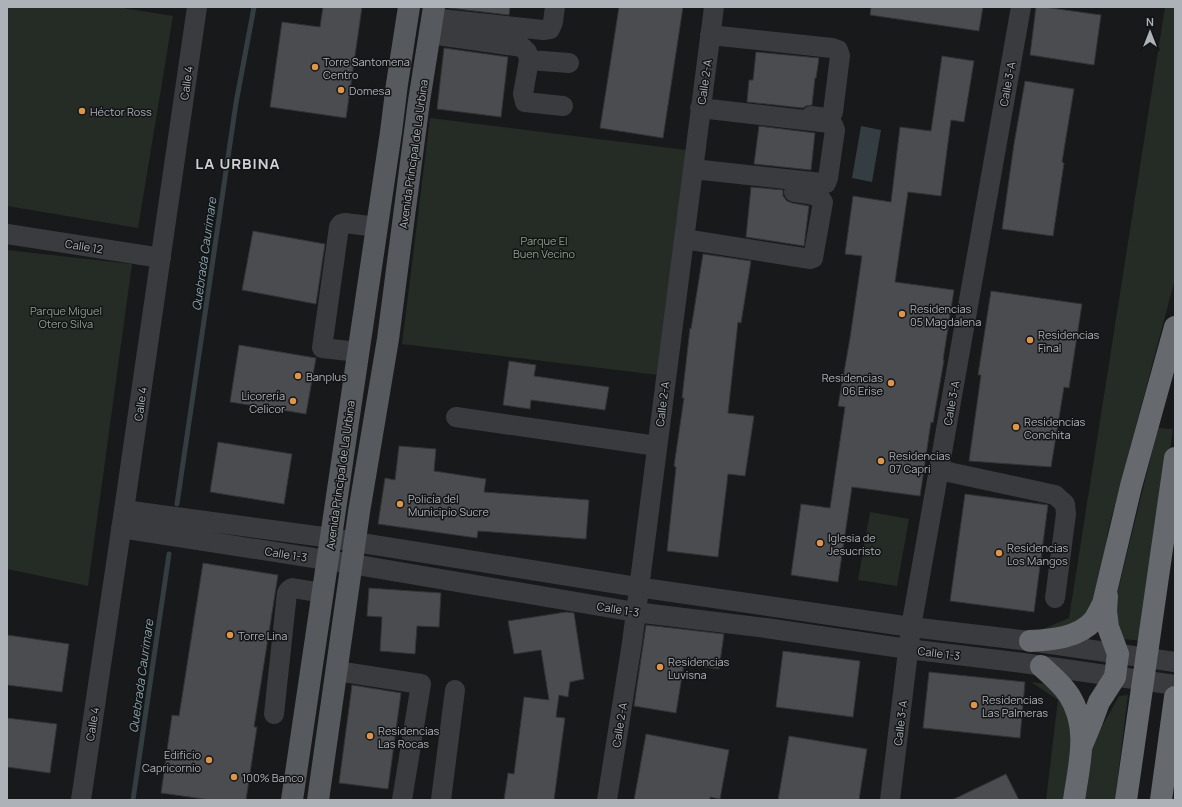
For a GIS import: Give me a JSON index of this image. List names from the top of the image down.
{
  "streets": {
    "main road": ["Avenida Principal de La Urbina"],
    "street": [
      "Calle 2-A",
      "Calle 4",
      "Calle 3-A",
      "Calle 12",
      "Calle 1-3"
    ]
  },
  "crossings": [
    ["Calle 2-A", "Calle 1-3"],
    ["Calle 4", "Calle 12"],
    ["Calle 4", "Calle 1-3"],
    ["Calle 3-A", "Calle 1-3"],
    ["Avenida Principal de La Urbina", "Calle 1-3"]
  ],
  "districts": ["LA URBINA"],
  "water": ["Quebrada Caurimare"],
  "parks": ["Parque El Buen Vecino", "Parque Miguel Otero Silva"],
  "places": [
    "Torre Santomena Centro",
    "Domesa",
    "Héctor Ross",
    "Residencias 05 Magdalena",
    "Residencias Final",
    "Banplus",
    "Residencias 06 Erise",
    "Licorería Celicor",
    "Residencias Conchita",
    "Residencias 07 Capri",
    "Policía del Municipio Sucre",
    "Iglesia de Jesucristo",
    "Residencias Los Mangos",
    "Torre Lina",
    "Residencias Luvisna",
    "Residencias Las Palmeras",
    "Residencias Las Rocas",
    "Edificio Capricornio",
    "100% Banco"
  ],
  "north": "top"
}
